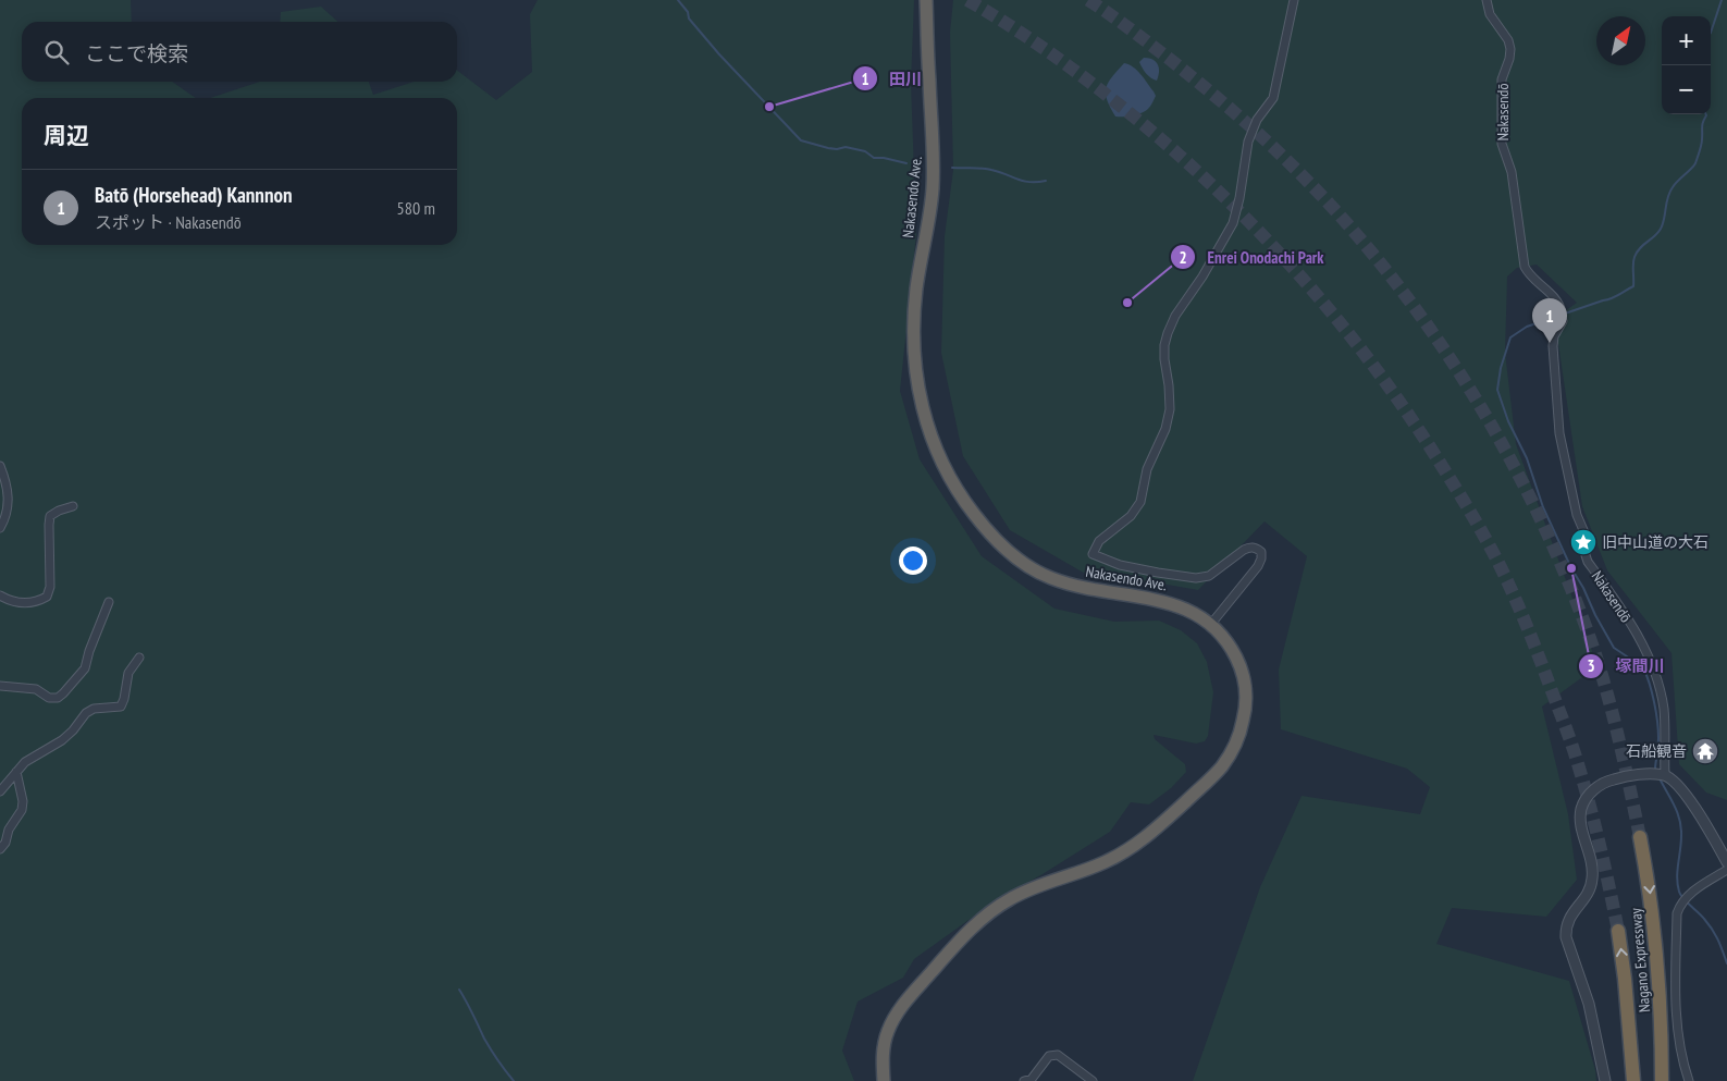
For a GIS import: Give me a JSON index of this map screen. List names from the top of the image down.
{
  "streets": {
    "highway": ["Nakasendo Ave.", "Nagano Expressway"],
    "street": ["Nakasendō"]
  },
  "places": {
    "other": ["田川", "Enrei Onodachi Park", "塚間川"],
    "place": ["旧中山道の大石"],
    "temple": ["石船観音"]
  },
  "north": "top right",
  "page": {
    "map_buttons": ["+", "−"],
    "search": "ここで検索",
    "heading": "周辺",
    "list": [
      {
        "mark": "1",
        "name": "Batō (Horsehead) Kannnon",
        "note": "スポット · Nakasendō",
        "value": "580 m"
      }
    ],
    "pins": "1"
  }
}
